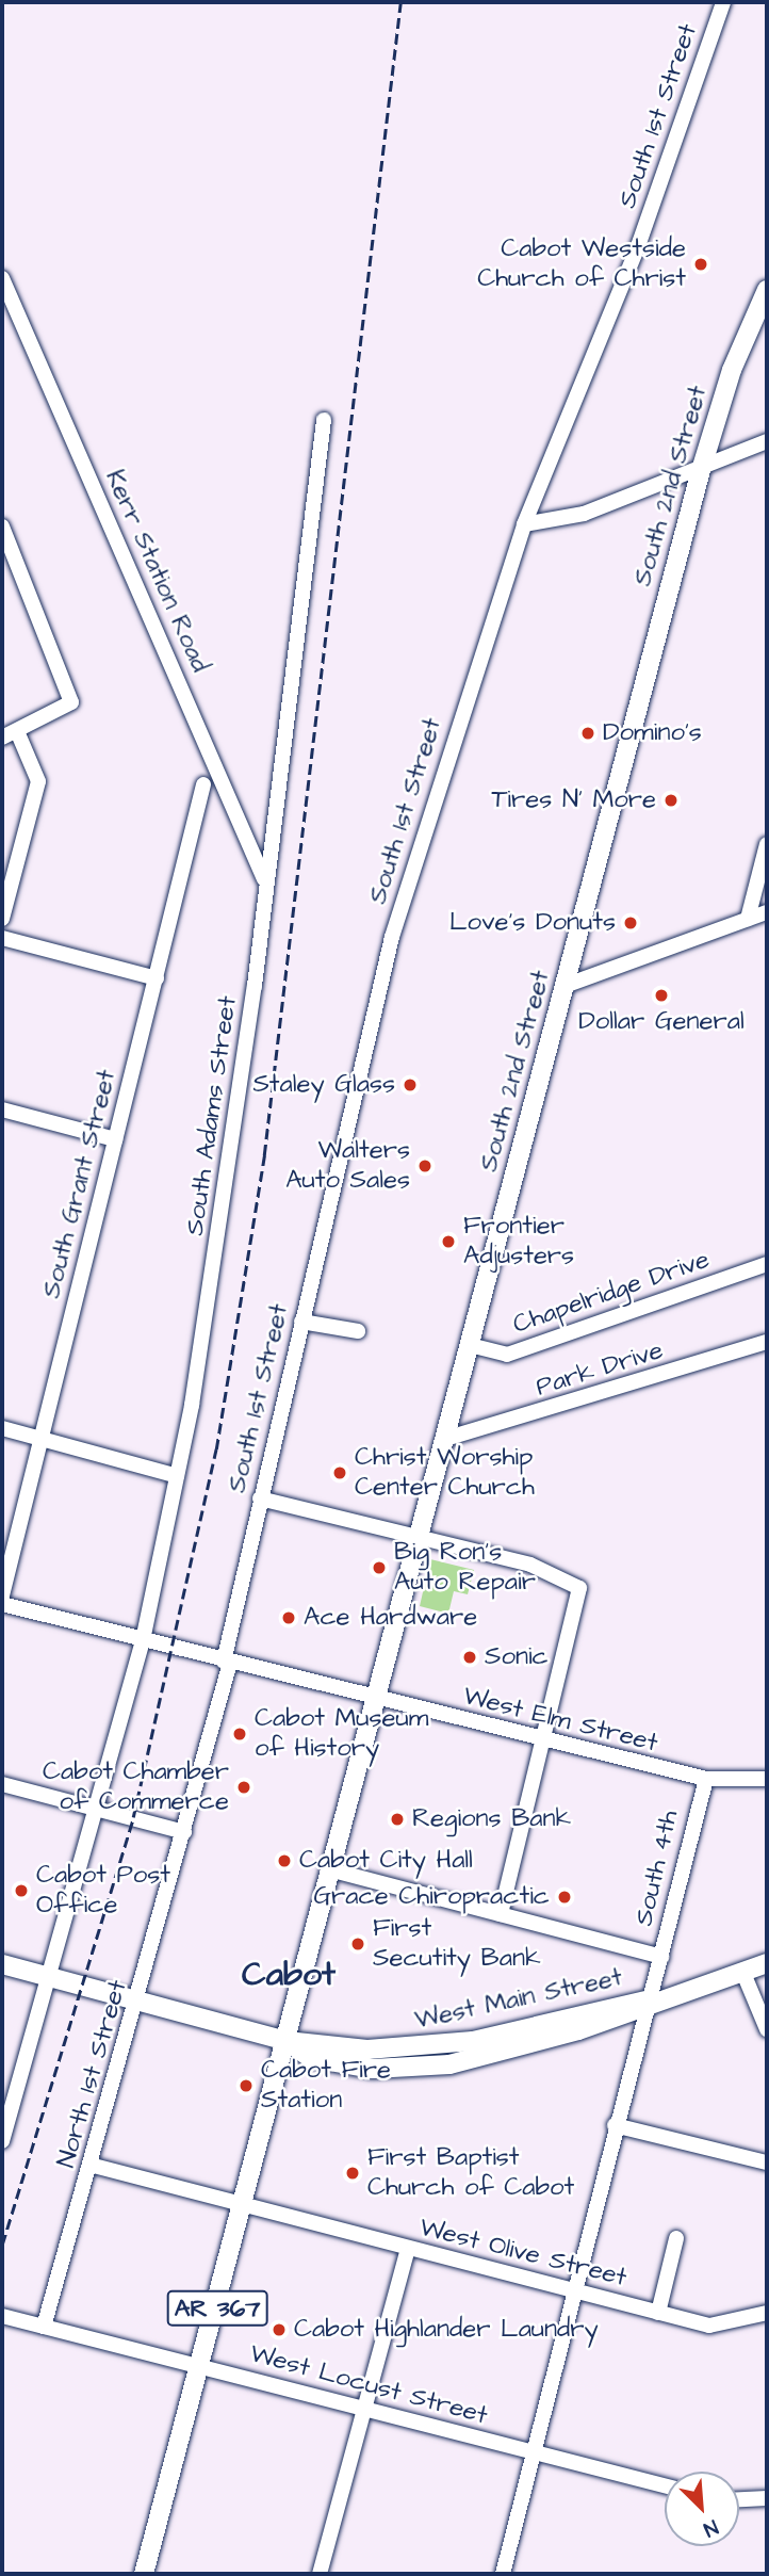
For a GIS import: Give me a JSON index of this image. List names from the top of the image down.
{
  "streets": {
    "main road": ["South 2nd Street", "West Main Street", "AR 367"],
    "street": [
      "South 1st Street",
      "Kerr Station Road",
      "South Adams Street",
      "South Grant Street",
      "Chapelridge Drive",
      "Park Drive",
      "West Elm Street",
      "South 4th",
      "North 1st Street",
      "West Olive Street",
      "West Locust Street"
    ]
  },
  "crossings": [
    ["South 1st Street", "West Elm Street"],
    ["South 1st Street", "North 1st Street"],
    ["South 2nd Street", "Chapelridge Drive"],
    ["South 2nd Street", "Park Drive"],
    ["South 2nd Street", "West Elm Street"],
    ["South 2nd Street", "West Main Street"],
    ["South 2nd Street", "AR 367"],
    ["Kerr Station Road", "South Adams Street"],
    ["South Adams Street", "West Elm Street"],
    ["South Adams Street", "West Main Street"],
    ["West Elm Street", "South 4th"],
    ["South 4th", "West Main Street"],
    ["South 4th", "West Olive Street"],
    ["South 4th", "West Locust Street"],
    ["West Main Street", "North 1st Street"],
    ["West Main Street", "AR 367"],
    ["North 1st Street", "West Olive Street"],
    ["North 1st Street", "West Locust Street"],
    ["West Olive Street", "AR 367"],
    ["AR 367", "West Locust Street"]
  ],
  "districts": ["Cabot"],
  "places": [
    "Cabot Westside Church of Christ",
    "Domino's",
    "Tires N' More",
    "Love's Donuts",
    "Dollar General",
    "Staley Glass",
    "Walters Auto Sales",
    "Frontier Adjusters",
    "Christ Worship Center Church",
    "Big Ron's Auto Repair",
    "Ace Hardware",
    "Sonic",
    "Cabot Museum of History",
    "Cabot Chamber of Commerce",
    "Regions Bank",
    "Cabot City Hall",
    "Cabot Post Office",
    "Grace Chiropractic",
    "First Secutity Bank",
    "Cabot Fire Station",
    "First Baptist Church of Cabot",
    "Cabot Highlander Laundry"
  ],
  "north": "bottom right"
}
